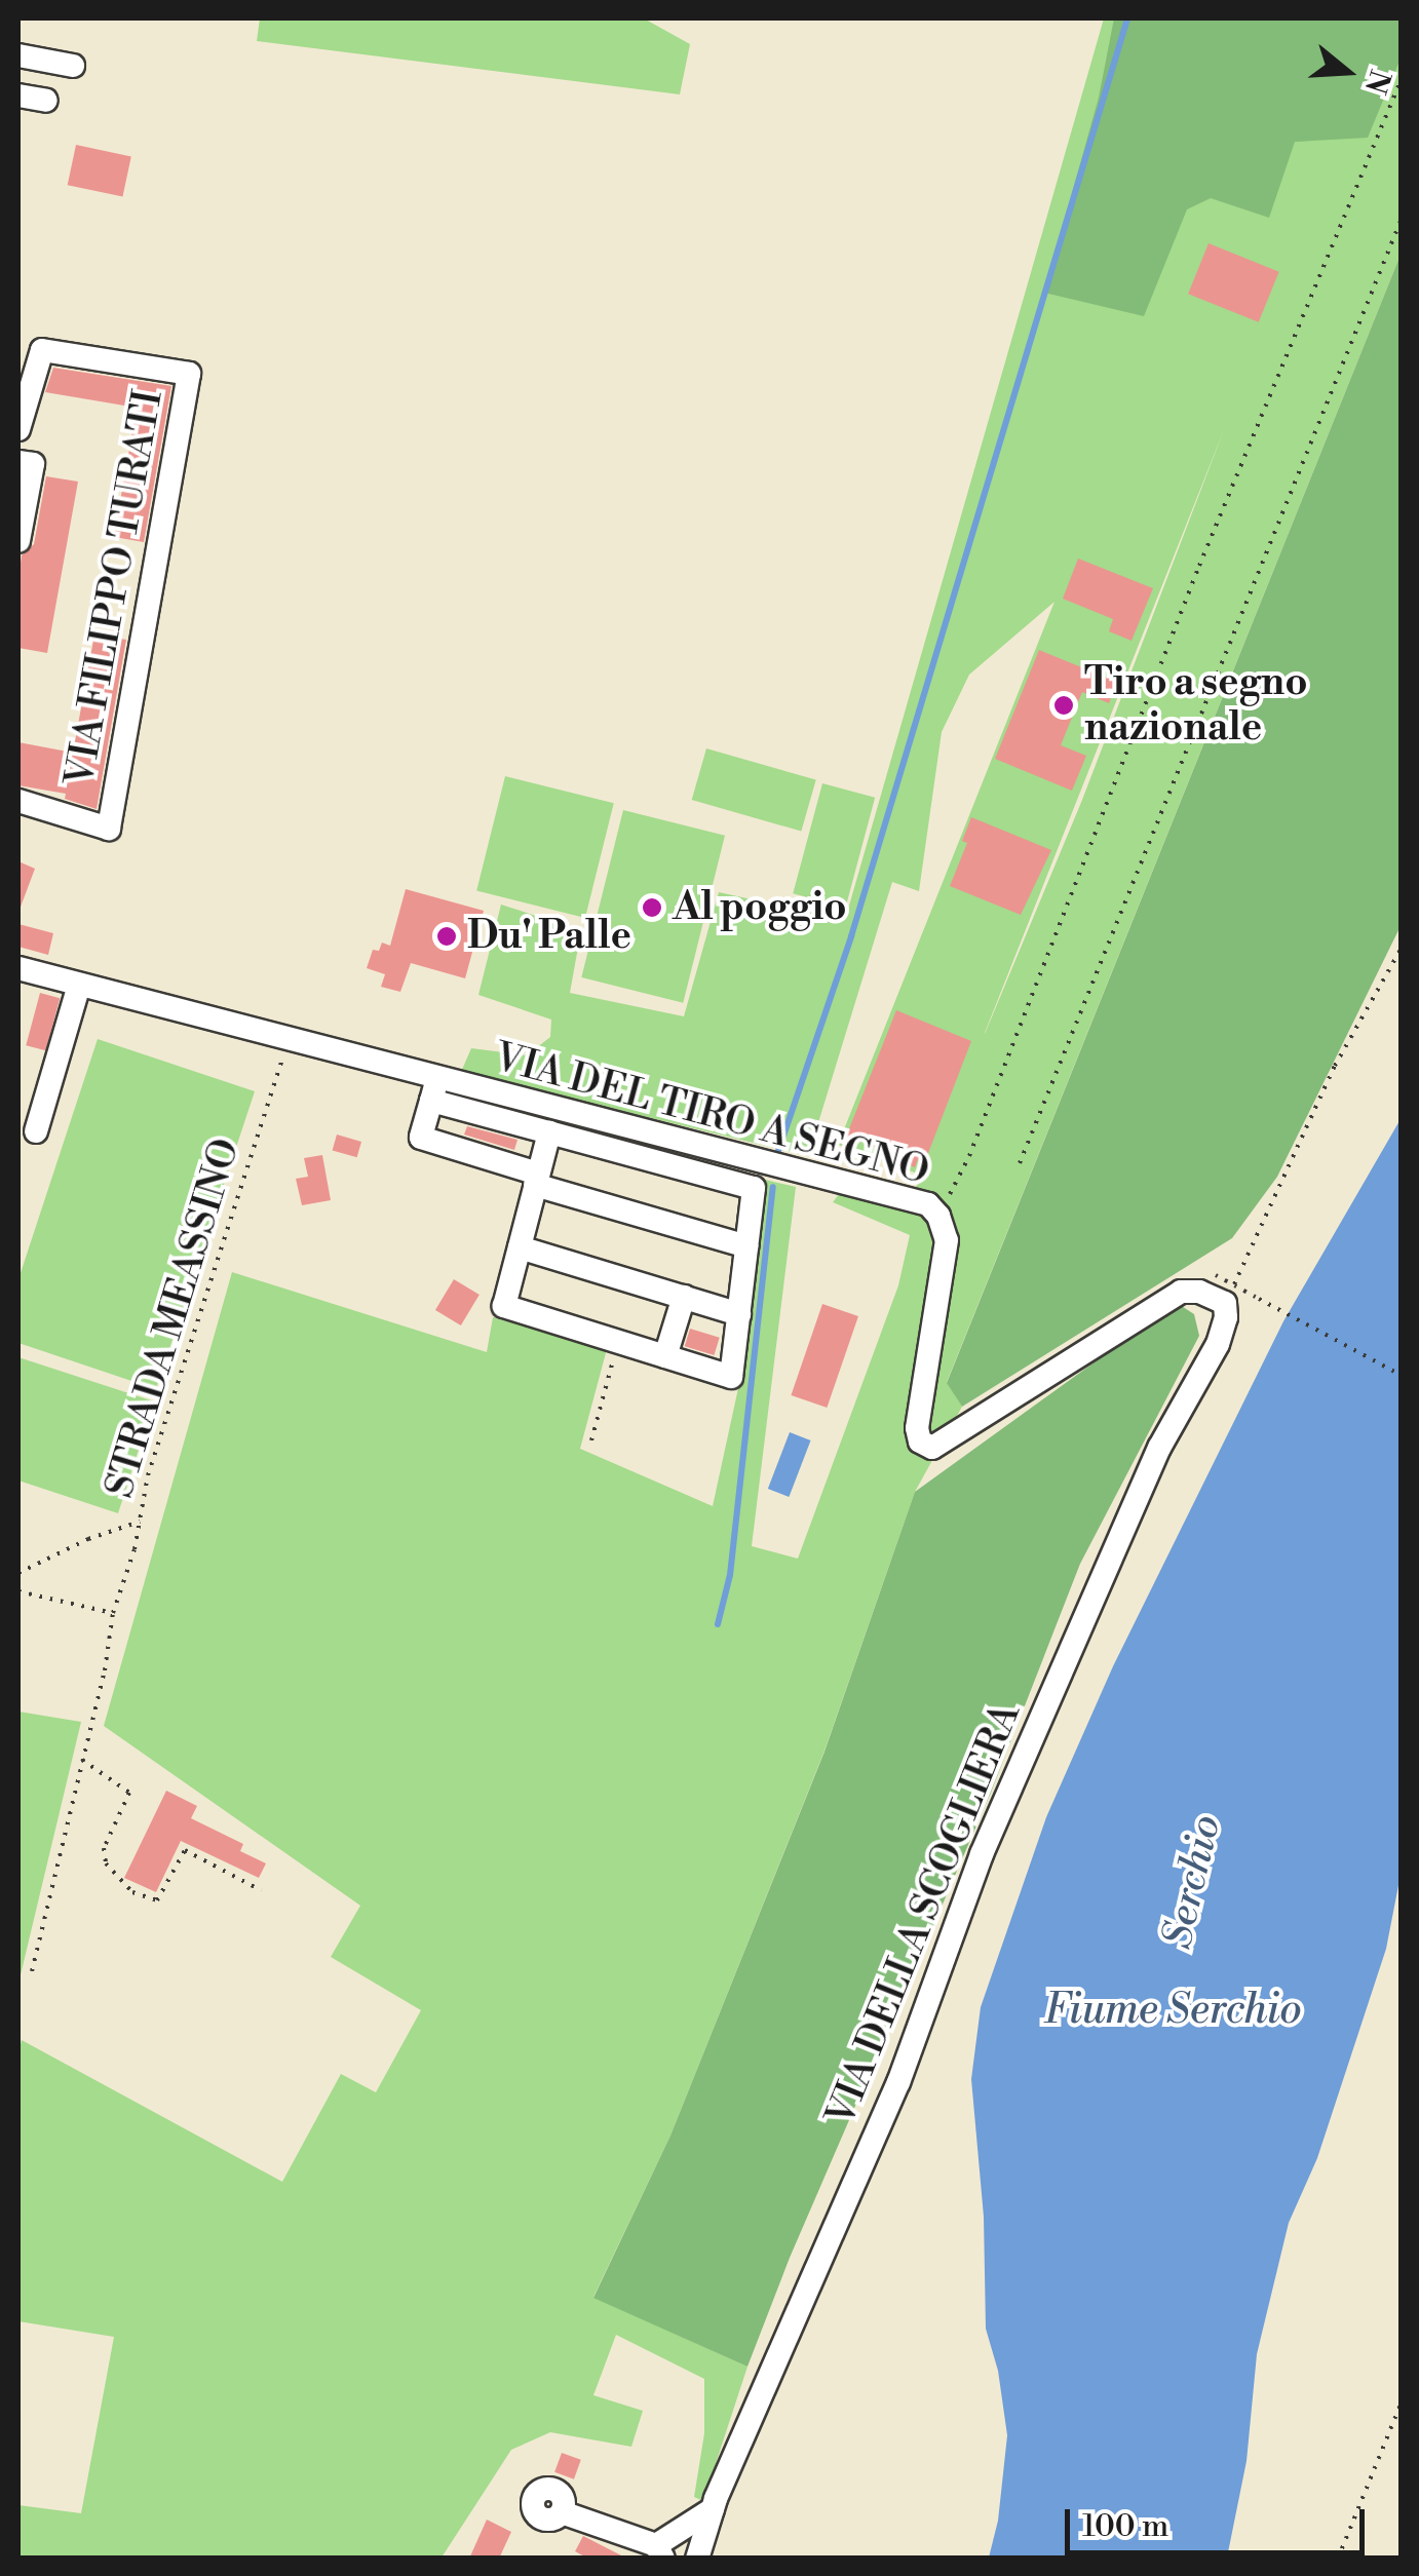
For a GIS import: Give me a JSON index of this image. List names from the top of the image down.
{
  "streets": {
    "street": ["VIA FILIPPO TURATI", "VIA DEL TIRO A SEGNO", "VIA DELLA SCOGLIERA"],
    "path": ["STRADA MEASSINO"]
  },
  "crossings": [
    ["VIA DEL TIRO A SEGNO", "STRADA MEASSINO"],
    ["VIA DEL TIRO A SEGNO", "VIA DELLA SCOGLIERA"]
  ],
  "water": ["Serchio", "Fiume Serchio"],
  "places": ["Tiro a segno nazionale", "Al poggio", "Du' Palle"],
  "scale_bar": "100 m",
  "north": "right"
}
